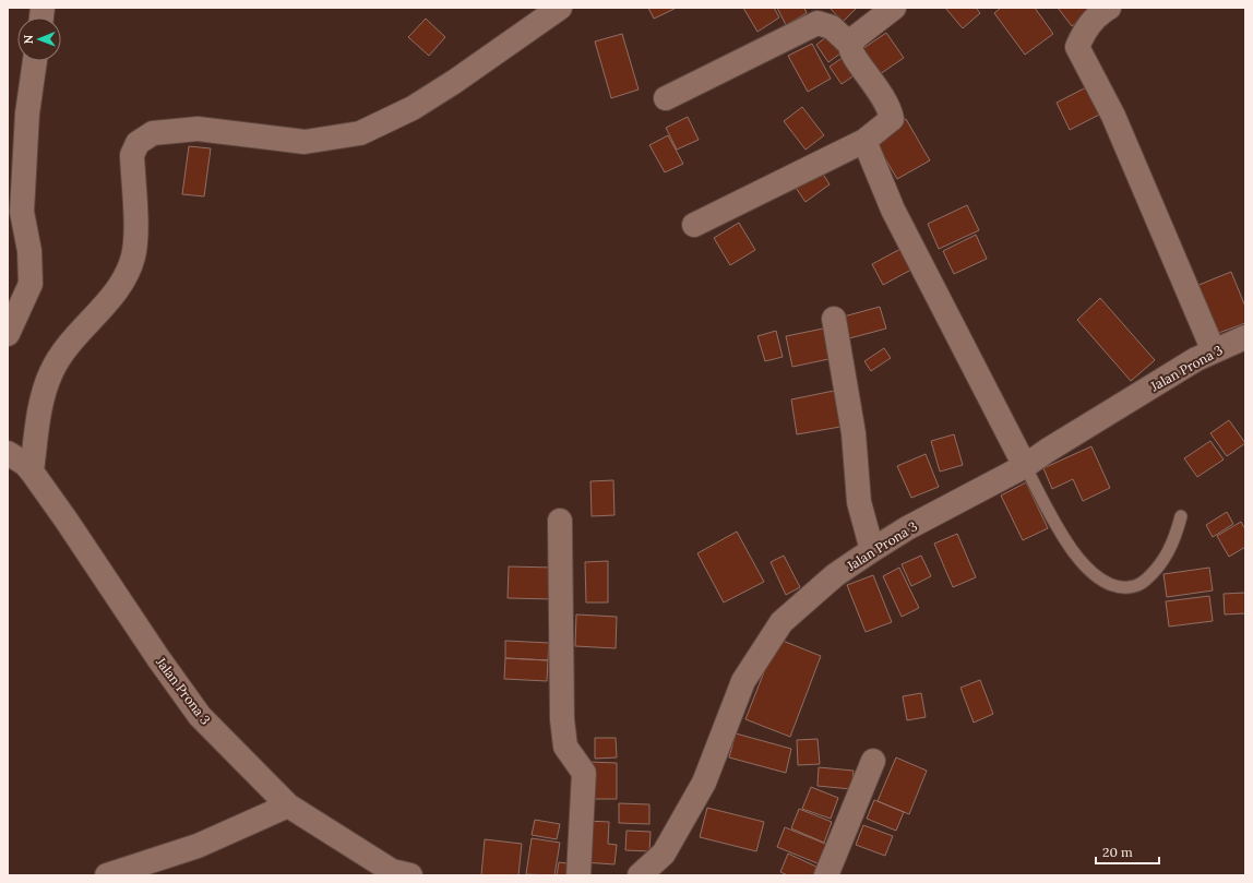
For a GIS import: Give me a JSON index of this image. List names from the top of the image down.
{
  "streets": {
    "street": ["Jalan Prona 3"]
  },
  "scale_bar": "20 m",
  "north": "left"
}
